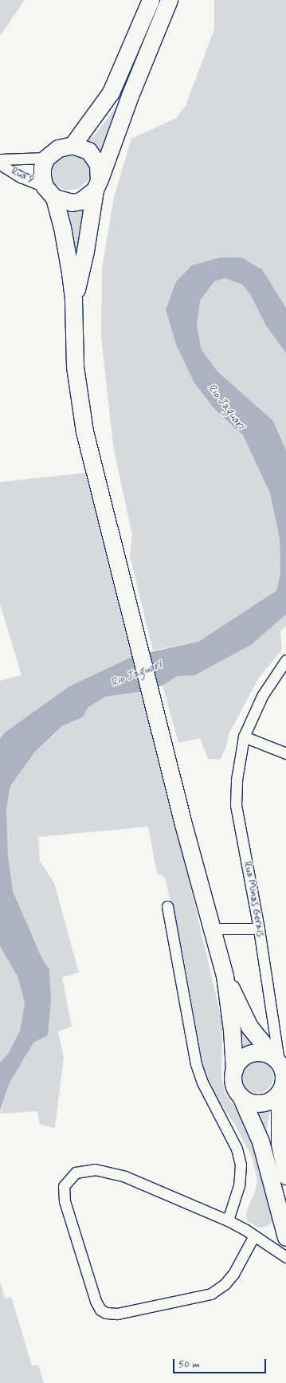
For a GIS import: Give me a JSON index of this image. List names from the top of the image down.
{
  "streets": {
    "street": ["Rua 9", "Rua Minas Gerais"]
  },
  "water": ["Rio Jaguari"],
  "scale_bar": "50 m"
}
